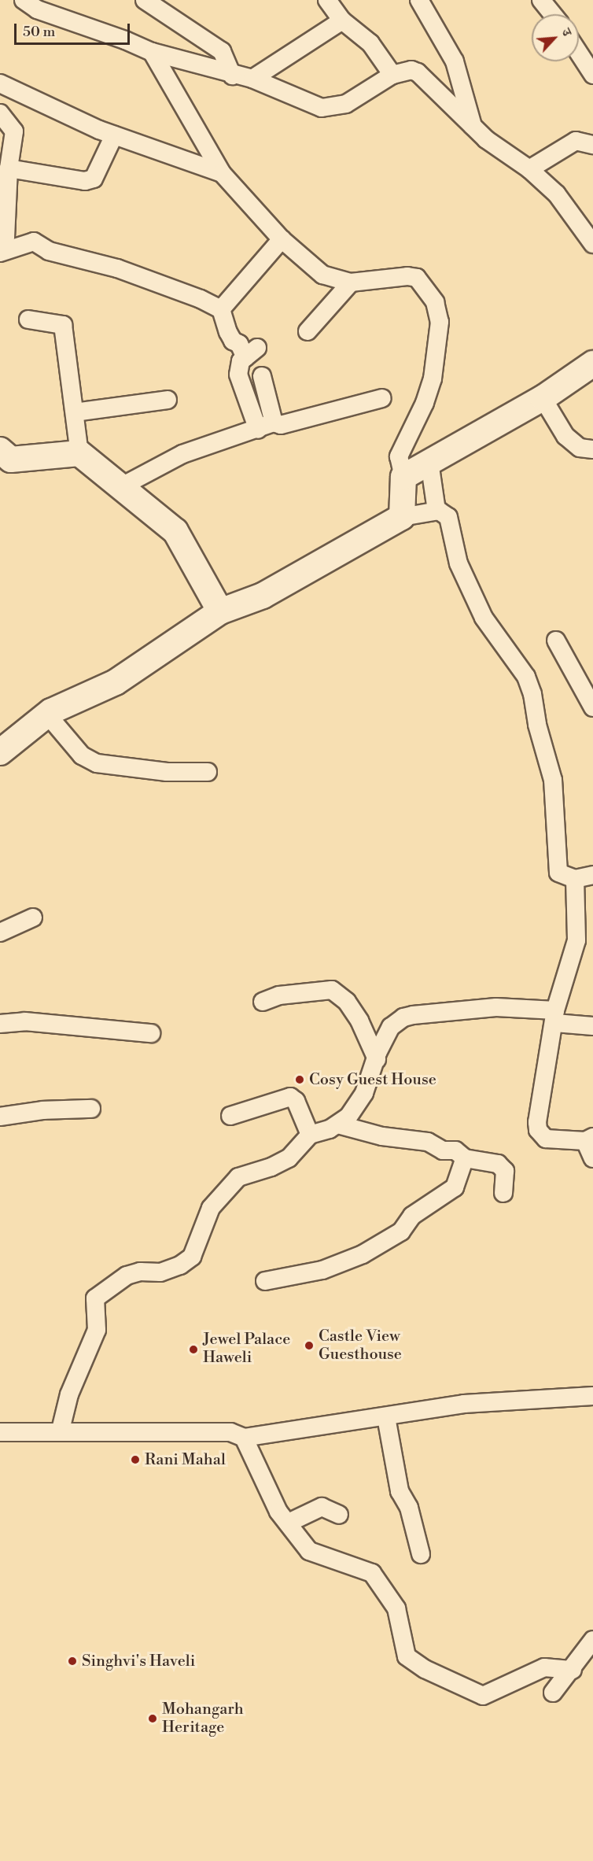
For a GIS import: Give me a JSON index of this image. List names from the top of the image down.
{
  "places": [
    "Cosy Guest House",
    "Castle View Guesthouse",
    "Jewel Palace Haweli",
    "Rani Mahal",
    "Singhvi's Haveli",
    "Mohangarh Heritage"
  ],
  "scale_bar": "50 m",
  "north": "top right"
}
